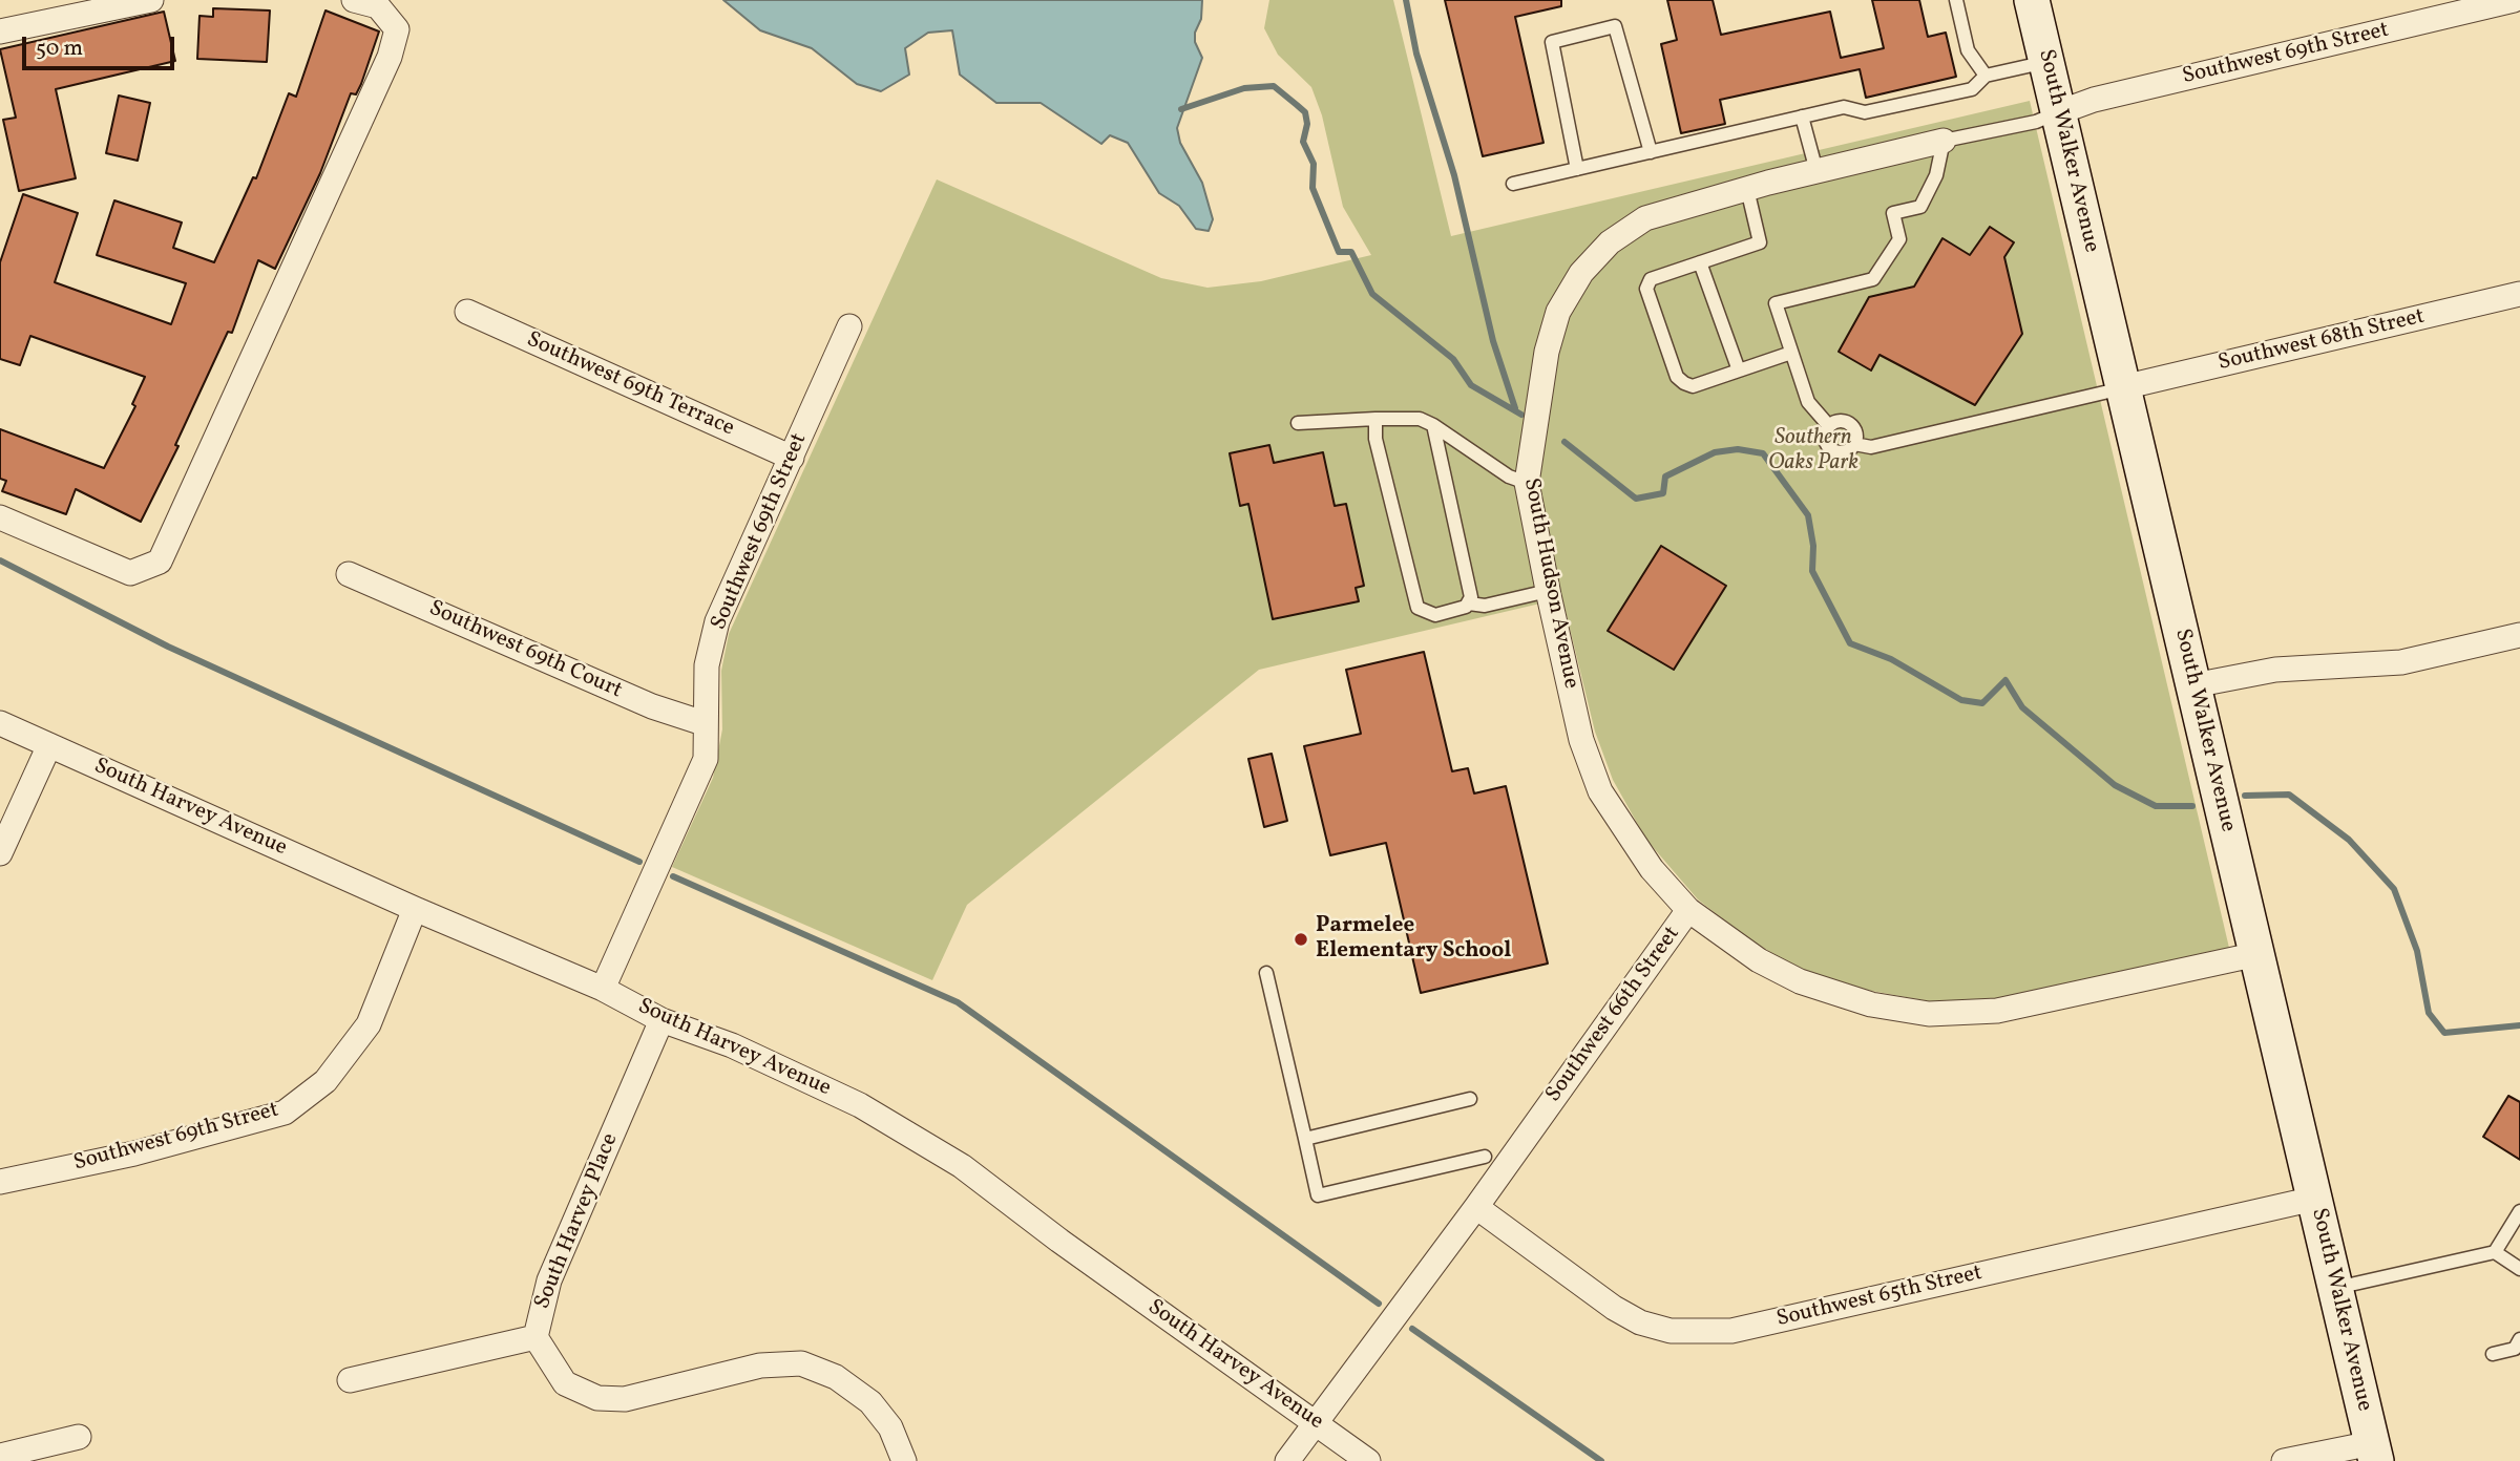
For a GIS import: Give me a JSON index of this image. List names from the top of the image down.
{
  "streets": {
    "main road": ["South Walker Avenue"],
    "street": [
      "Southwest 69th Street",
      "Southwest 68th Street",
      "Southwest 69th Terrace",
      "South Hudson Avenue",
      "Southwest 69th Court",
      "South Harvey Avenue",
      "Southwest 66th Street",
      "South Harvey Place",
      "Southwest 65th Street"
    ]
  },
  "crossings": [
    ["Southwest 69th Street", "South Walker Avenue"],
    ["Southwest 69th Street", "Southwest 69th Terrace"],
    ["Southwest 69th Street", "Southwest 69th Court"],
    ["Southwest 69th Street", "South Harvey Avenue"],
    ["South Walker Avenue", "Southwest 68th Street"],
    ["South Walker Avenue", "Southwest 66th Street"],
    ["South Walker Avenue", "Southwest 65th Street"],
    ["South Hudson Avenue", "Southwest 66th Street"],
    ["South Harvey Avenue", "Southwest 66th Street"],
    ["South Harvey Avenue", "South Harvey Place"],
    ["Southwest 66th Street", "Southwest 65th Street"]
  ],
  "parks": ["Southern Oaks Park"],
  "places": ["Parmelee Elementary School"],
  "scale_bar": "50 m"
}
